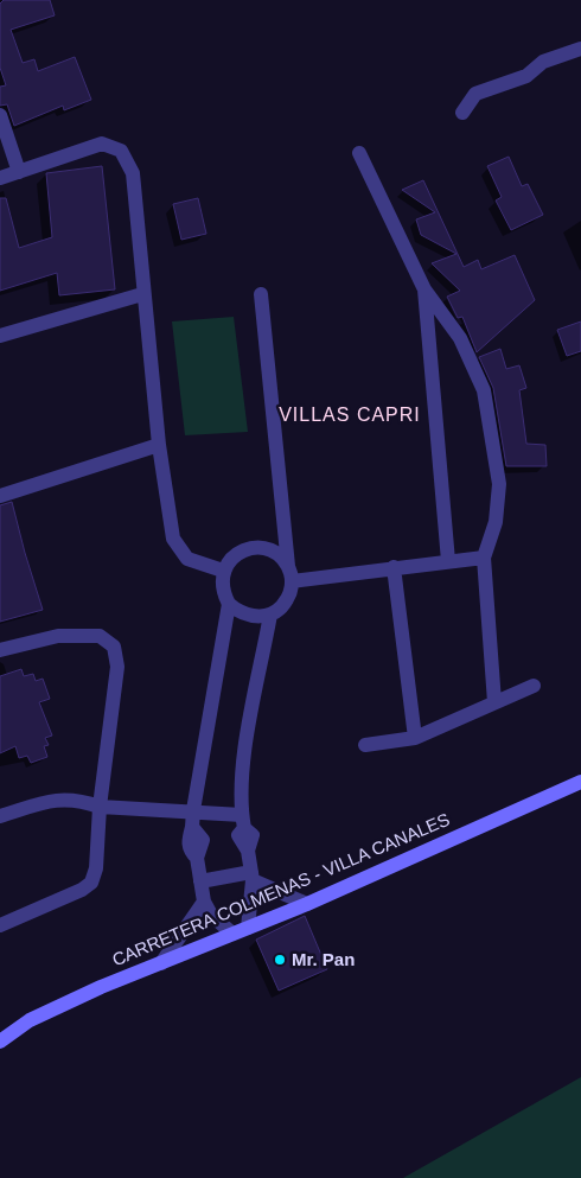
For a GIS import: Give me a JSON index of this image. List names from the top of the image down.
{
  "streets": {
    "street": ["CARRETERA COLMENAS - VILLA CANALES"]
  },
  "districts": ["VILLAS CAPRI"],
  "places": ["Mr. Pan"]
}
